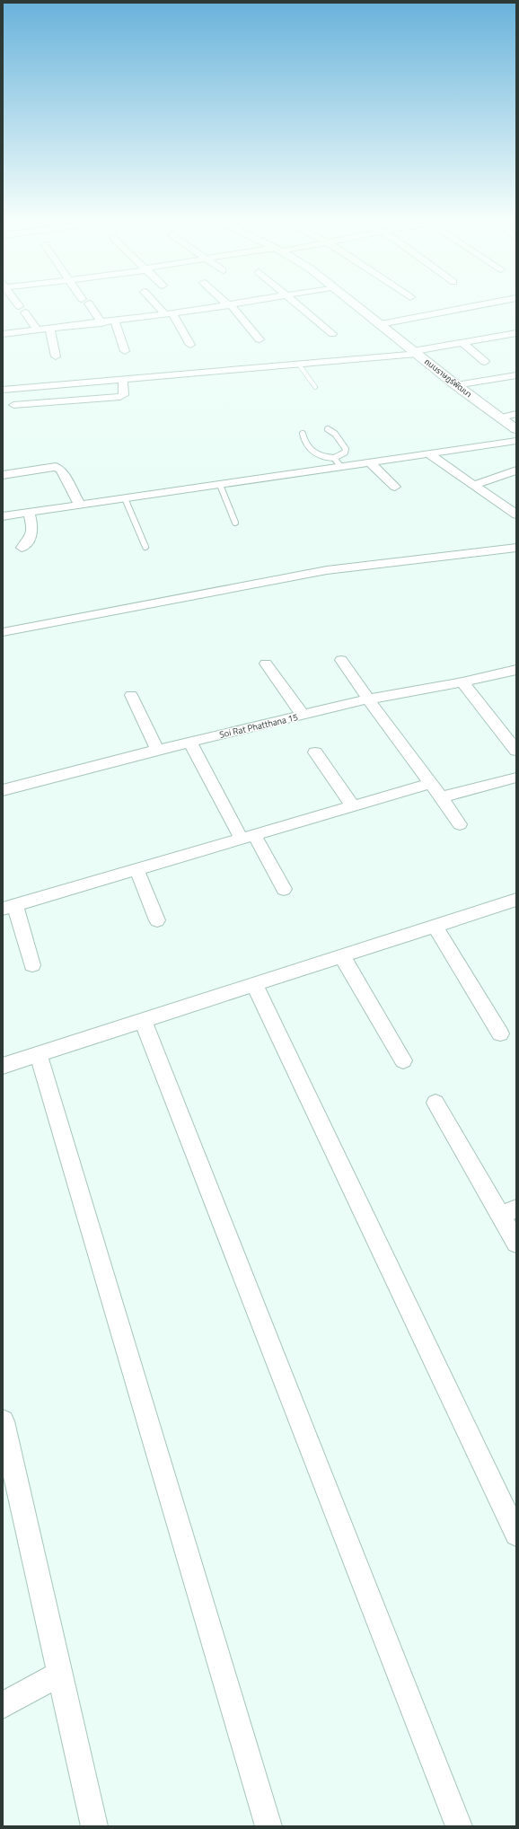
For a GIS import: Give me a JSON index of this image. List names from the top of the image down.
{
  "streets": {
    "street": ["ถนนราษฏร์พัฒนา", "Soi Rat Phatthana 15"]
  }
}
